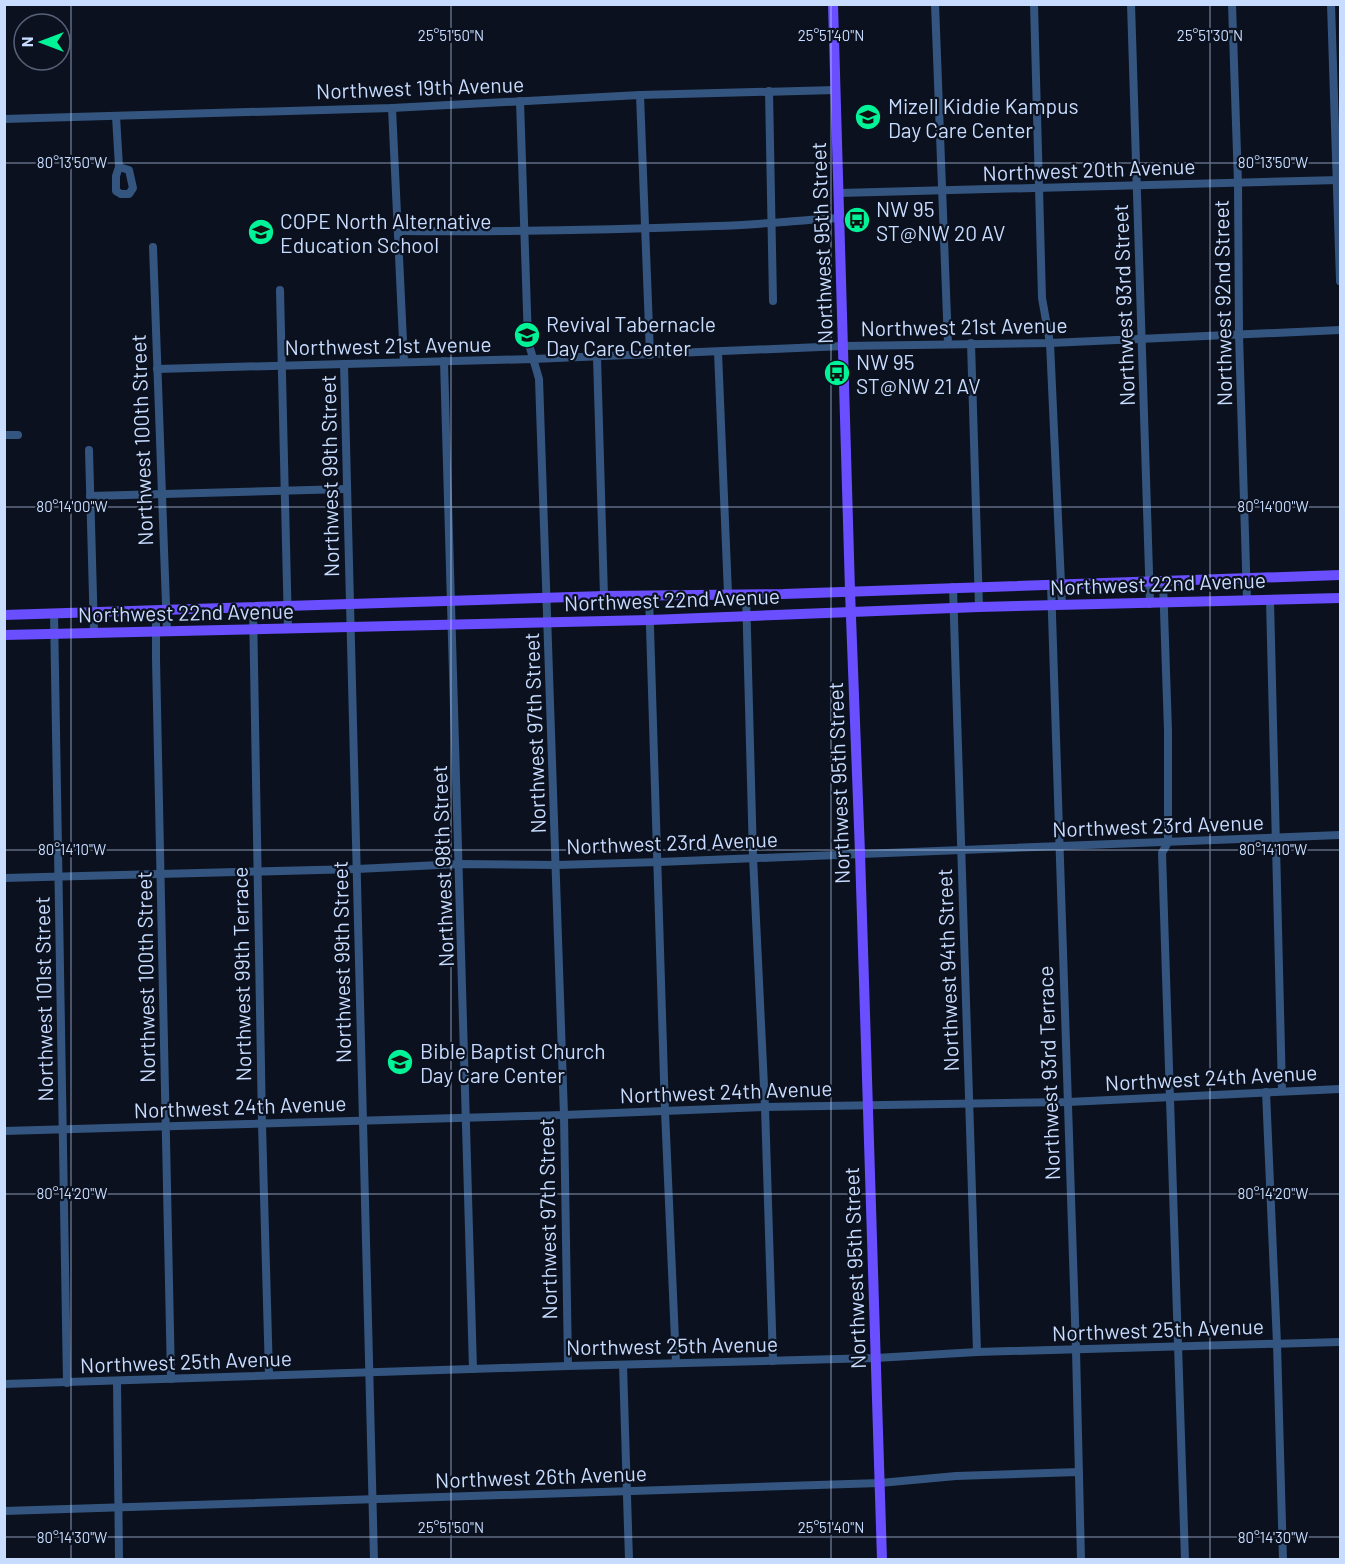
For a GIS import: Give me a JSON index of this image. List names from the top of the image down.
{
  "streets": {
    "main road": ["Northwest 95th Street", "Northwest 22nd Avenue"],
    "street": [
      "Northwest 19th Avenue",
      "Northwest 20th Avenue",
      "Northwest 92nd Street",
      "Northwest 93rd Street",
      "Northwest 21st Avenue",
      "Northwest 100th Street",
      "Northwest 99th Street",
      "Northwest 97th Street",
      "Northwest 23rd Avenue",
      "Northwest 98th Street",
      "Northwest 94th Street",
      "Northwest 99th Terrace",
      "Northwest 101st Street",
      "Northwest 93rd Terrace",
      "Northwest 24th Avenue",
      "Northwest 25th Avenue",
      "Northwest 26th Avenue"
    ]
  },
  "crossings": [
    ["Northwest 19th Avenue", "Northwest 95th Street"],
    ["Northwest 19th Avenue", "Northwest 97th Street"],
    ["Northwest 20th Avenue", "Northwest 95th Street"],
    ["Northwest 20th Avenue", "Northwest 92nd Street"],
    ["Northwest 20th Avenue", "Northwest 93rd Street"],
    ["Northwest 20th Avenue", "Northwest 93rd Terrace"],
    ["Northwest 95th Street", "Northwest 21st Avenue"],
    ["Northwest 95th Street", "Northwest 22nd Avenue"],
    ["Northwest 95th Street", "Northwest 23rd Avenue"],
    ["Northwest 95th Street", "Northwest 24th Avenue"],
    ["Northwest 95th Street", "Northwest 25th Avenue"],
    ["Northwest 95th Street", "Northwest 26th Avenue"],
    ["Northwest 92nd Street", "Northwest 21st Avenue"],
    ["Northwest 92nd Street", "Northwest 22nd Avenue"],
    ["Northwest 93rd Street", "Northwest 21st Avenue"],
    ["Northwest 93rd Street", "Northwest 22nd Avenue"],
    ["Northwest 21st Avenue", "Northwest 100th Street"],
    ["Northwest 21st Avenue", "Northwest 99th Street"],
    ["Northwest 21st Avenue", "Northwest 97th Street"],
    ["Northwest 21st Avenue", "Northwest 98th Street"],
    ["Northwest 21st Avenue", "Northwest 93rd Terrace"],
    ["Northwest 100th Street", "Northwest 22nd Avenue"],
    ["Northwest 100th Street", "Northwest 23rd Avenue"],
    ["Northwest 100th Street", "Northwest 24th Avenue"],
    ["Northwest 100th Street", "Northwest 25th Avenue"],
    ["Northwest 99th Street", "Northwest 22nd Avenue"],
    ["Northwest 99th Street", "Northwest 23rd Avenue"],
    ["Northwest 99th Street", "Northwest 24th Avenue"],
    ["Northwest 99th Street", "Northwest 25th Avenue"],
    ["Northwest 99th Street", "Northwest 26th Avenue"],
    ["Northwest 22nd Avenue", "Northwest 97th Street"],
    ["Northwest 22nd Avenue", "Northwest 98th Street"],
    ["Northwest 22nd Avenue", "Northwest 94th Street"],
    ["Northwest 22nd Avenue", "Northwest 99th Terrace"],
    ["Northwest 22nd Avenue", "Northwest 101st Street"],
    ["Northwest 22nd Avenue", "Northwest 93rd Terrace"],
    ["Northwest 97th Street", "Northwest 23rd Avenue"],
    ["Northwest 97th Street", "Northwest 24th Avenue"],
    ["Northwest 97th Street", "Northwest 25th Avenue"],
    ["Northwest 23rd Avenue", "Northwest 98th Street"],
    ["Northwest 23rd Avenue", "Northwest 94th Street"],
    ["Northwest 23rd Avenue", "Northwest 99th Terrace"],
    ["Northwest 23rd Avenue", "Northwest 101st Street"],
    ["Northwest 23rd Avenue", "Northwest 93rd Terrace"],
    ["Northwest 98th Street", "Northwest 24th Avenue"],
    ["Northwest 98th Street", "Northwest 25th Avenue"],
    ["Northwest 94th Street", "Northwest 24th Avenue"],
    ["Northwest 94th Street", "Northwest 25th Avenue"],
    ["Northwest 99th Terrace", "Northwest 24th Avenue"],
    ["Northwest 99th Terrace", "Northwest 25th Avenue"],
    ["Northwest 101st Street", "Northwest 24th Avenue"],
    ["Northwest 101st Street", "Northwest 25th Avenue"],
    ["Northwest 93rd Terrace", "Northwest 24th Avenue"],
    ["Northwest 93rd Terrace", "Northwest 25th Avenue"],
    ["Northwest 93rd Terrace", "Northwest 26th Avenue"]
  ],
  "places": {
    "school or university": [
      "Mizell Kiddie Kampus Day Care Center",
      "COPE North Alternative Education School",
      "Revival Tabernacle Day Care Center",
      "Bible Baptist Church Day Care Center"
    ],
    "bus stop": ["NW 95 ST@NW 20 AV", "NW 95 ST@NW 21 AV"]
  },
  "north": "left",
  "coordinates": [
    "25°51'50\"N",
    "25°51'40\"N",
    "25°51'30\"N",
    "80°13'50\"W",
    "80°14'00\"W",
    "80°14'10\"W",
    "80°14'20\"W",
    "80°14'30\"W"
  ]
}
